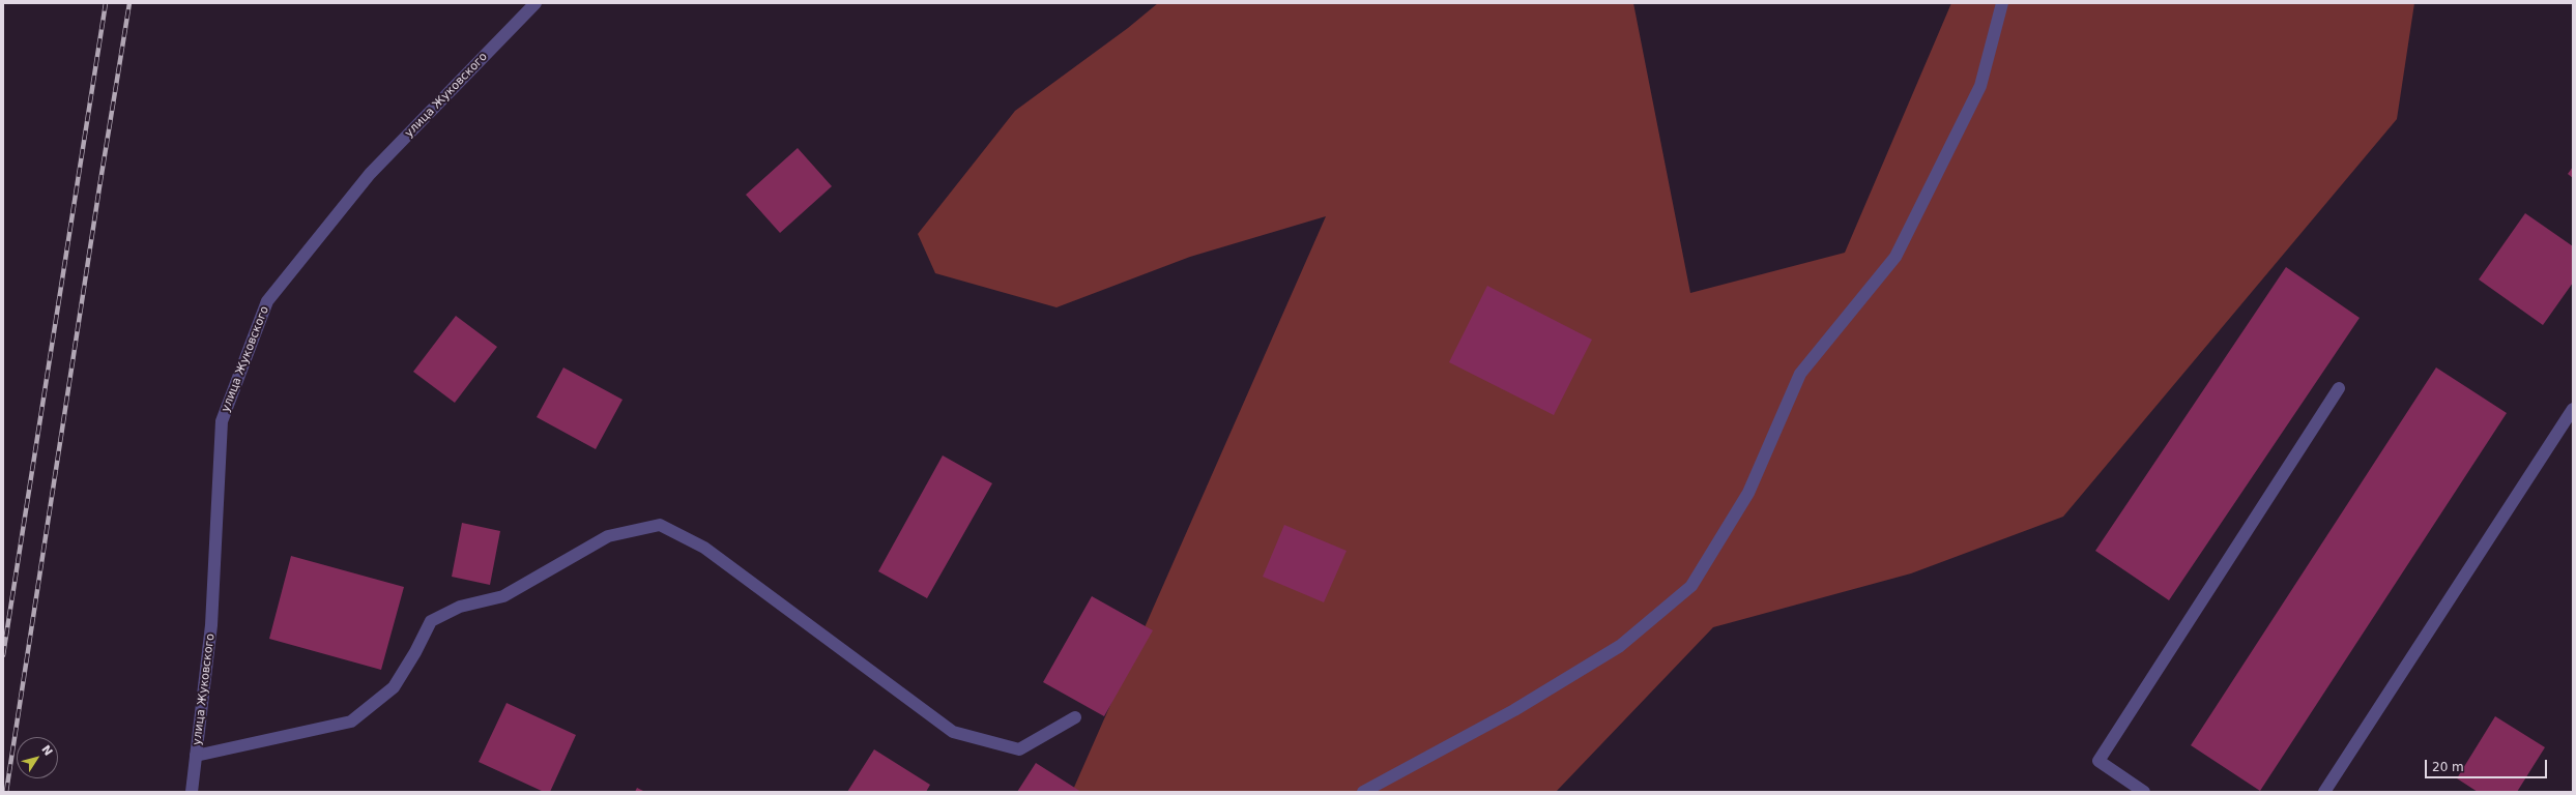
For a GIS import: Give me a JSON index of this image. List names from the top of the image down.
{
  "streets": {
    "street": ["улица Жуковского"]
  },
  "scale_bar": "20 m",
  "north": "top right"
}
